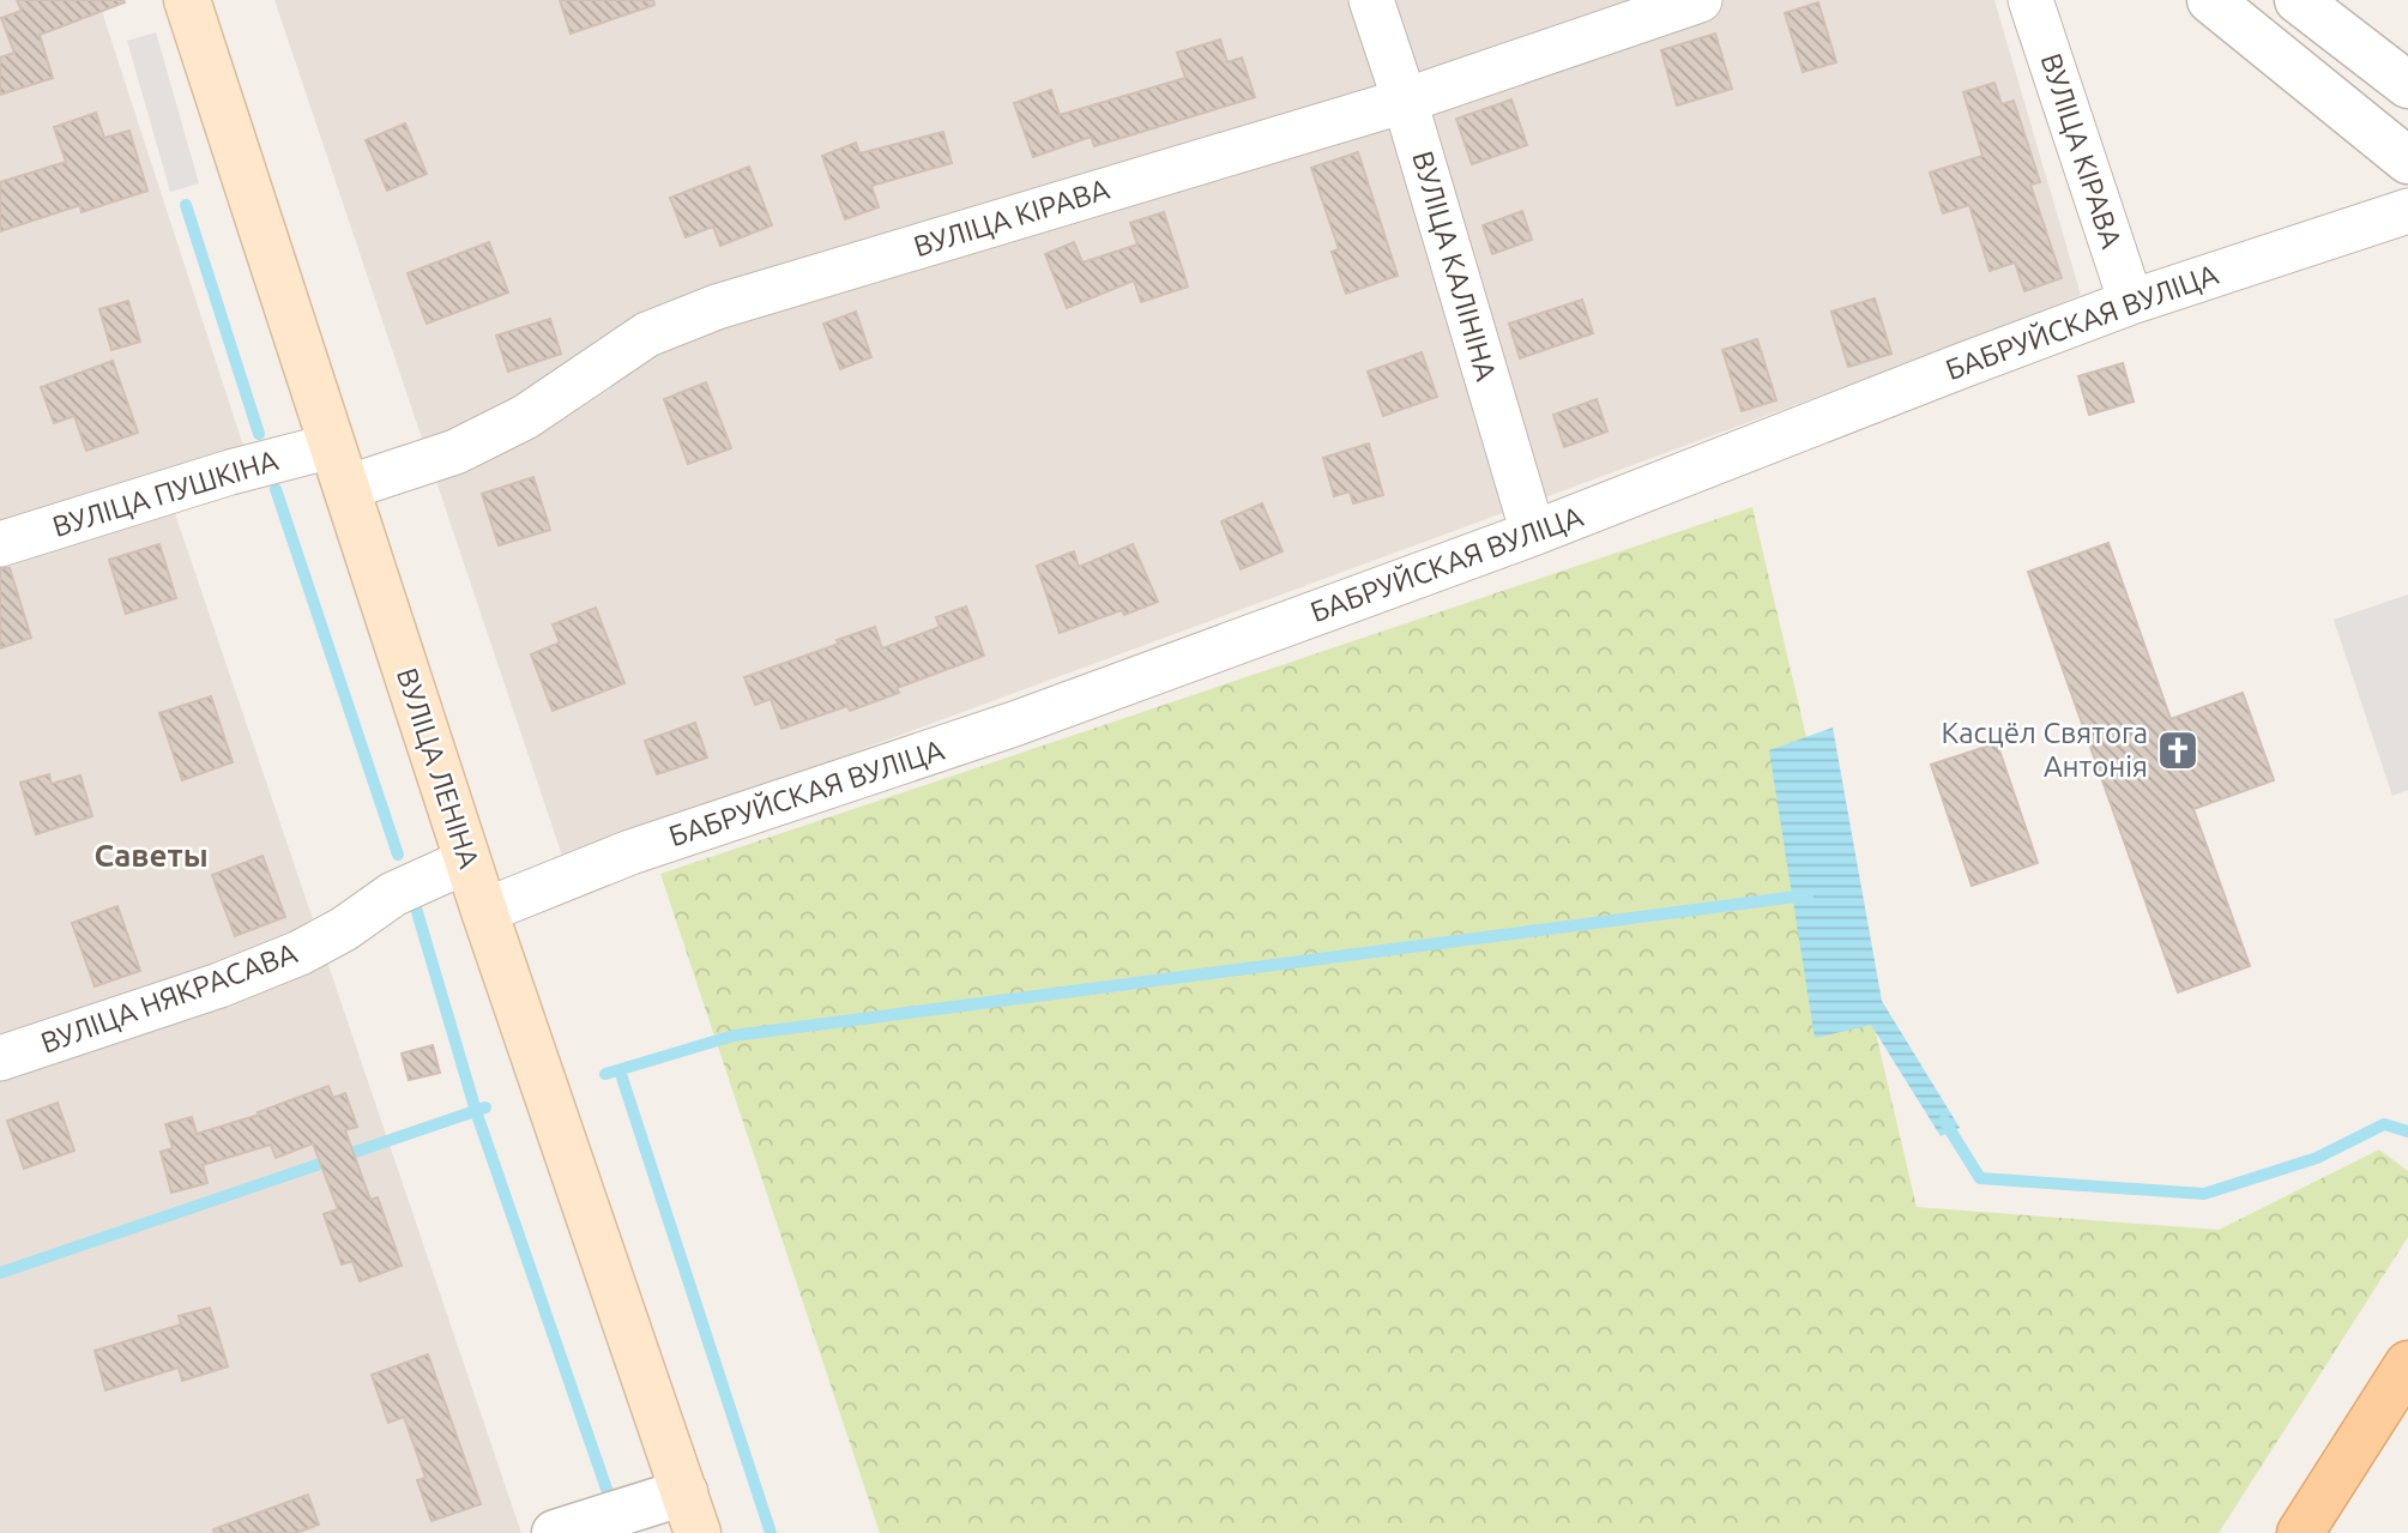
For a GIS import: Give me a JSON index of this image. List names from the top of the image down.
{
  "streets": {
    "main road": ["ВУЛІЦА ЛЕНІНА"],
    "street": [
      "ВУЛІЦА КІРАВА",
      "ВУЛІЦА КАЛІНІНА",
      "БАБРУЙСКАЯ ВУЛІЦА",
      "ВУЛІЦА ПУШКІНА",
      "ВУЛІЦА НЯКРАСАВА"
    ]
  },
  "crossings": [
    ["ВУЛІЦА КІРАВА", "ВУЛІЦА КАЛІНІНА"],
    ["ВУЛІЦА КІРАВА", "БАБРУЙСКАЯ ВУЛІЦА"],
    ["ВУЛІЦА КІРАВА", "ВУЛІЦА ПУШКІНА"],
    ["ВУЛІЦА КІРАВА", "ВУЛІЦА ЛЕНІНА"],
    ["ВУЛІЦА КАЛІНІНА", "БАБРУЙСКАЯ ВУЛІЦА"],
    ["БАБРУЙСКАЯ ВУЛІЦА", "ВУЛІЦА ЛЕНІНА"],
    ["ВУЛІЦА ПУШКІНА", "ВУЛІЦА ЛЕНІНА"],
    ["ВУЛІЦА ЛЕНІНА", "ВУЛІЦА НЯКРАСАВА"]
  ],
  "districts": ["Саветы"],
  "places": {
    "church": ["Касцёл Святога Антонія"]
  }
}
